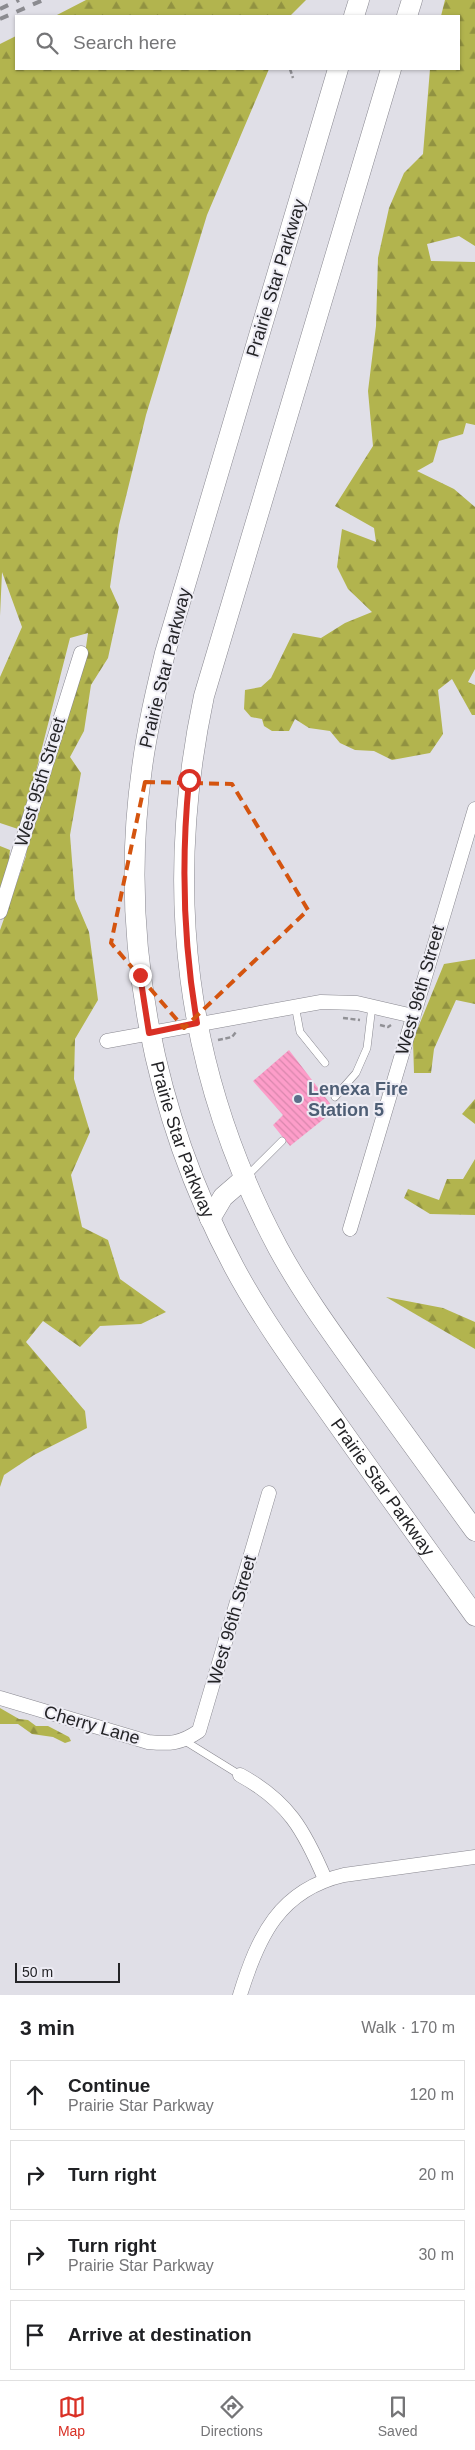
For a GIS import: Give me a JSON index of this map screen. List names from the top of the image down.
{
  "streets": {
    "main road": ["Prairie Star Parkway"],
    "street": ["West 95th Street", "West 96th Street", "Cherry Lane"]
  },
  "crossings": [
    ["West 96th Street", "Cherry Lane"]
  ],
  "places": ["Lenexa Fire Station 5"],
  "scale_bar": "50 m",
  "page": {
    "search": "Search here",
    "scale": "50 m",
    "heading": ["3 min", "Walk · 170 m"],
    "list": [
      ["Continue", "Prairie Star Parkway", "120 m"],
      ["Turn right", "20 m"],
      ["Turn right", "Prairie Star Parkway", "30 m"],
      "Arrive at destination"
    ],
    "nav": ["Map", "Directions", "Saved"]
  }
}
